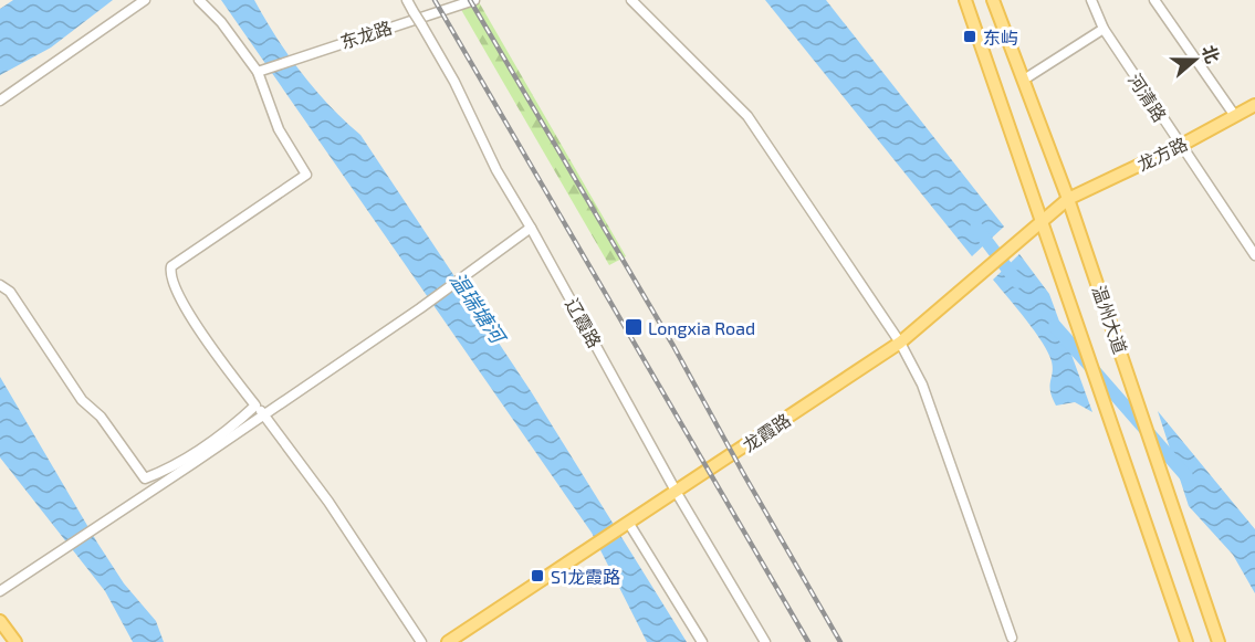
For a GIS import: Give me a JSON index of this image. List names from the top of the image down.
{
  "streets": {
    "main road": ["龙方路", "温州大道", "龙霞路"],
    "street": ["东龙路", "河清路", "辽霞路"]
  },
  "crossings": [
    ["河清路", "龙方路"],
    ["龙方路", "温州大道"],
    ["龙方路", "龙霞路"],
    ["温州大道", "龙霞路"],
    ["辽霞路", "龙霞路"]
  ],
  "water": ["温瑞塘河"],
  "places": {
    "transit": ["东屿", "Longxia Road", "S1龙霞路"]
  },
  "north": "right"
}
